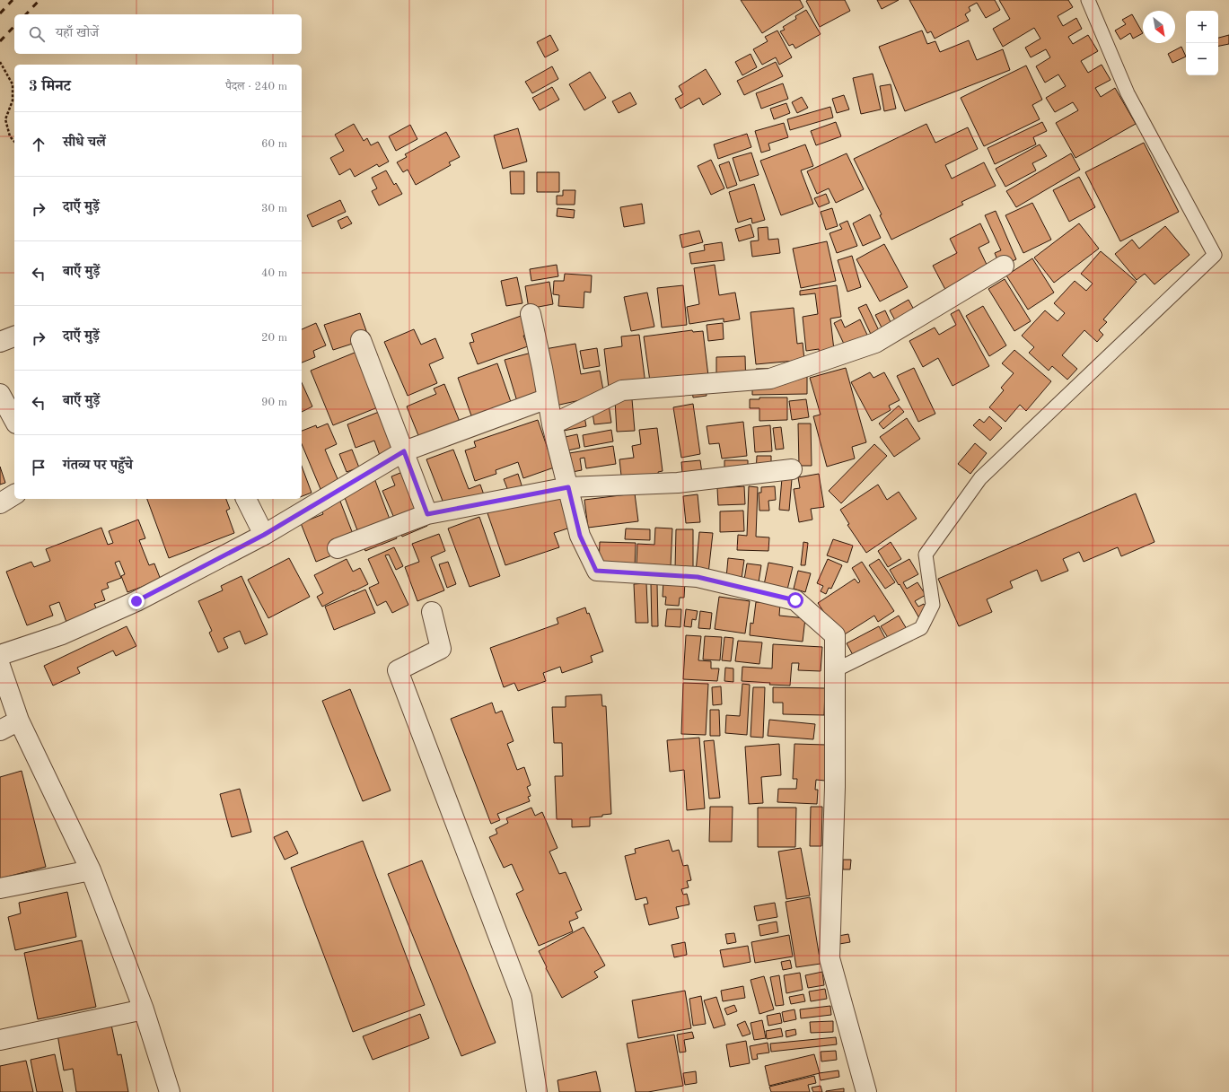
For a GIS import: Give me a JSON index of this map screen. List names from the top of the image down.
{
  "north": "bottom right",
  "page": {
    "map_buttons": ["+", "−"],
    "search": "यहाँ खोजें",
    "heading": ["3 मिनट", "पैदल · 240 m"],
    "list": [
      ["सीधे चलें", "60 m"],
      ["दाएँ मुड़ें", "30 m"],
      ["बाएँ मुड़ें", "40 m"],
      ["दाएँ मुड़ें", "20 m"],
      ["बाएँ मुड़ें", "90 m"],
      "गंतव्य पर पहुँचे"
    ]
  }
}
